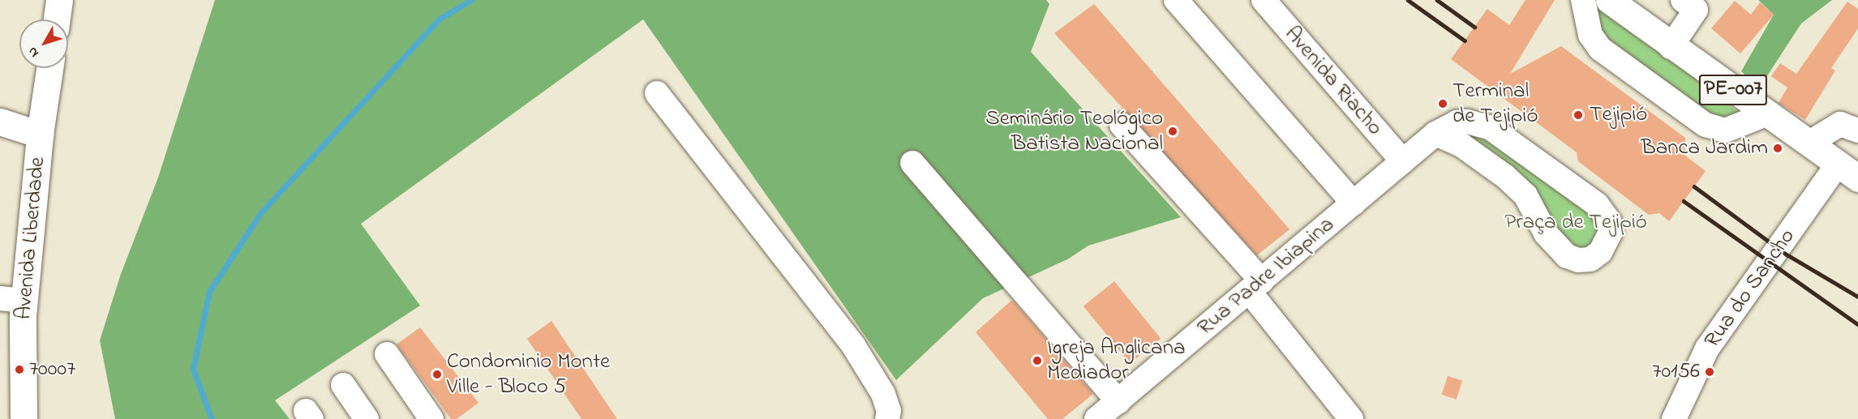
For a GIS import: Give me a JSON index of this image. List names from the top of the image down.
{
  "streets": {
    "main road": ["PE-007", "Avenida Liberdade"],
    "street": ["Avenida Riacho", "Rua Padre Ibiapina", "Rua do Sancho"]
  },
  "crossings": [
    ["Avenida Riacho", "Rua Padre Ibiapina"],
    ["PE-007", "Rua do Sancho"]
  ],
  "parks": ["Praça de Tejipió"],
  "places": [
    "Terminal de Tejipió",
    "Tejipió",
    "Seminário Teológico Batista Nacional",
    "Banca Jardim",
    "Igreja Anglicana Mediador",
    "70007",
    "70156",
    "Condominio Monte Ville - Bloco 5"
  ],
  "north": "bottom left"
}
